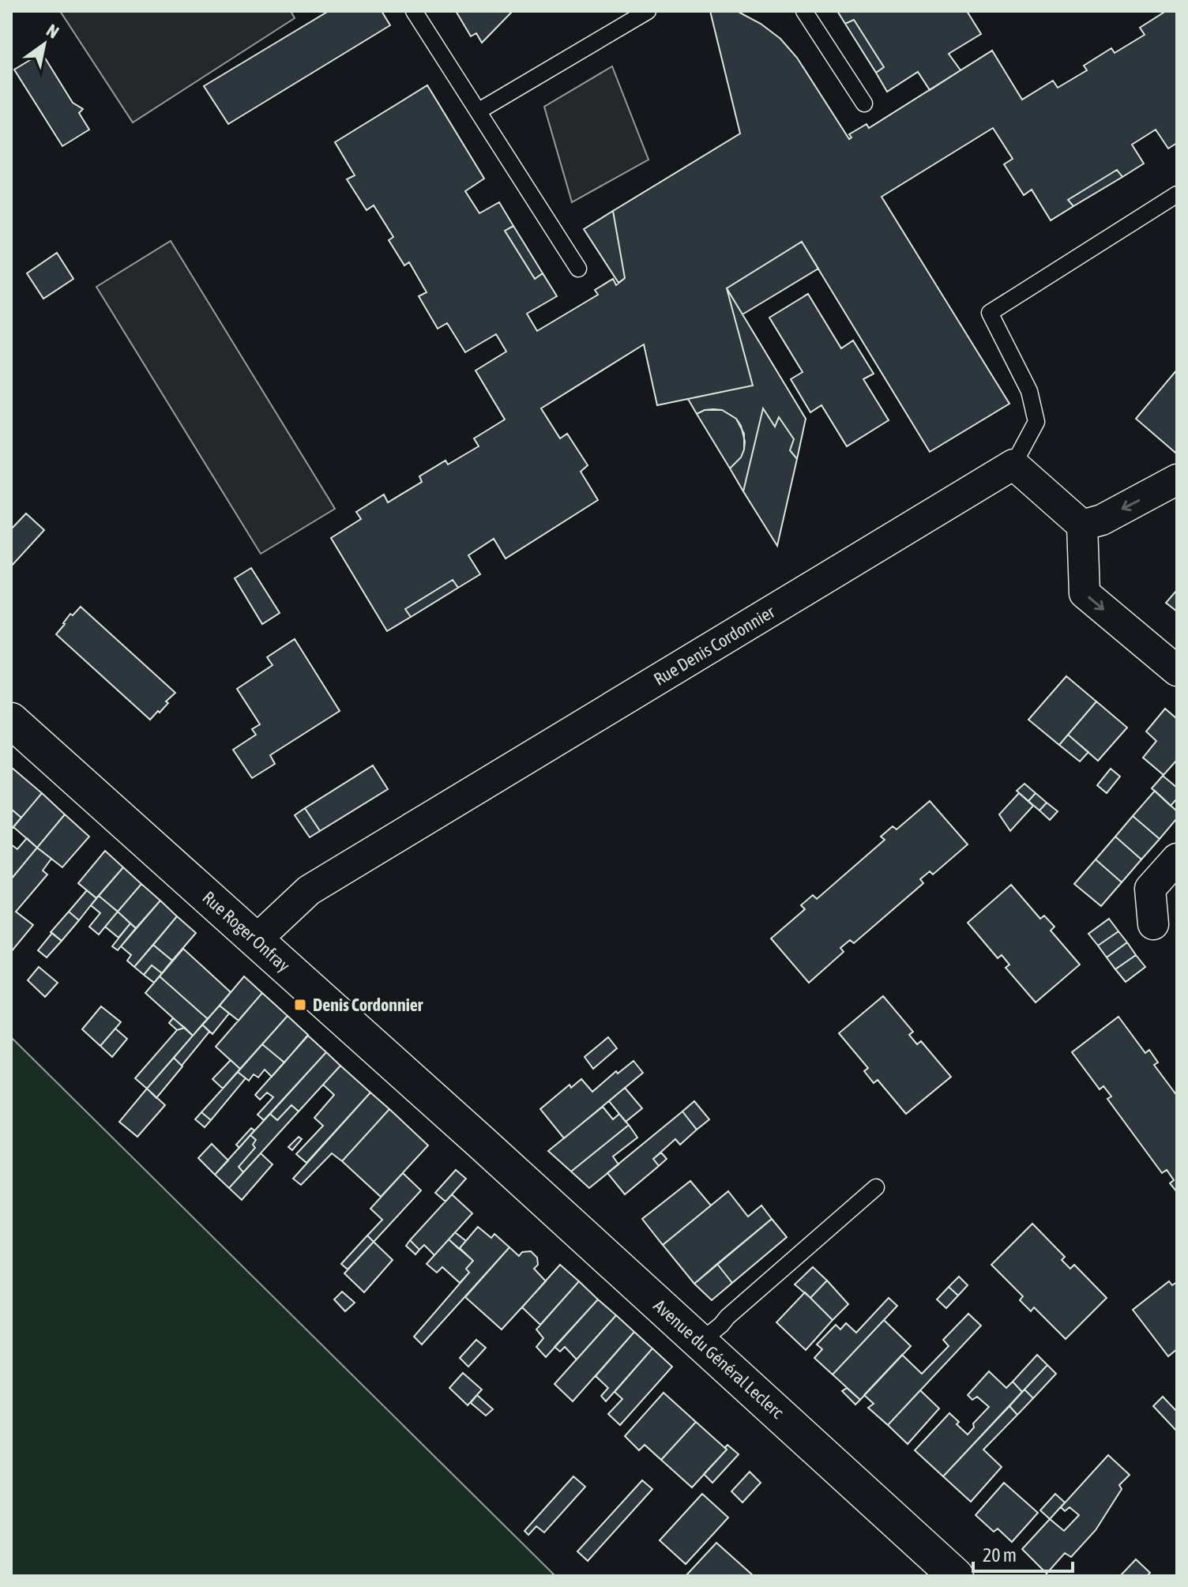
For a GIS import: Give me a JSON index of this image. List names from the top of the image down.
{
  "streets": {
    "main road": ["Rue Roger Onfray", "Avenue du Général Leclerc"],
    "street": ["Rue Denis Cordonnier"]
  },
  "crossings": [
    ["Rue Denis Cordonnier", "Rue Roger Onfray"],
    ["Rue Roger Onfray", "Avenue du Général Leclerc"]
  ],
  "places": {
    "transit": ["Denis Cordonnier"]
  },
  "scale_bar": "20 m",
  "north": "top right"
}
